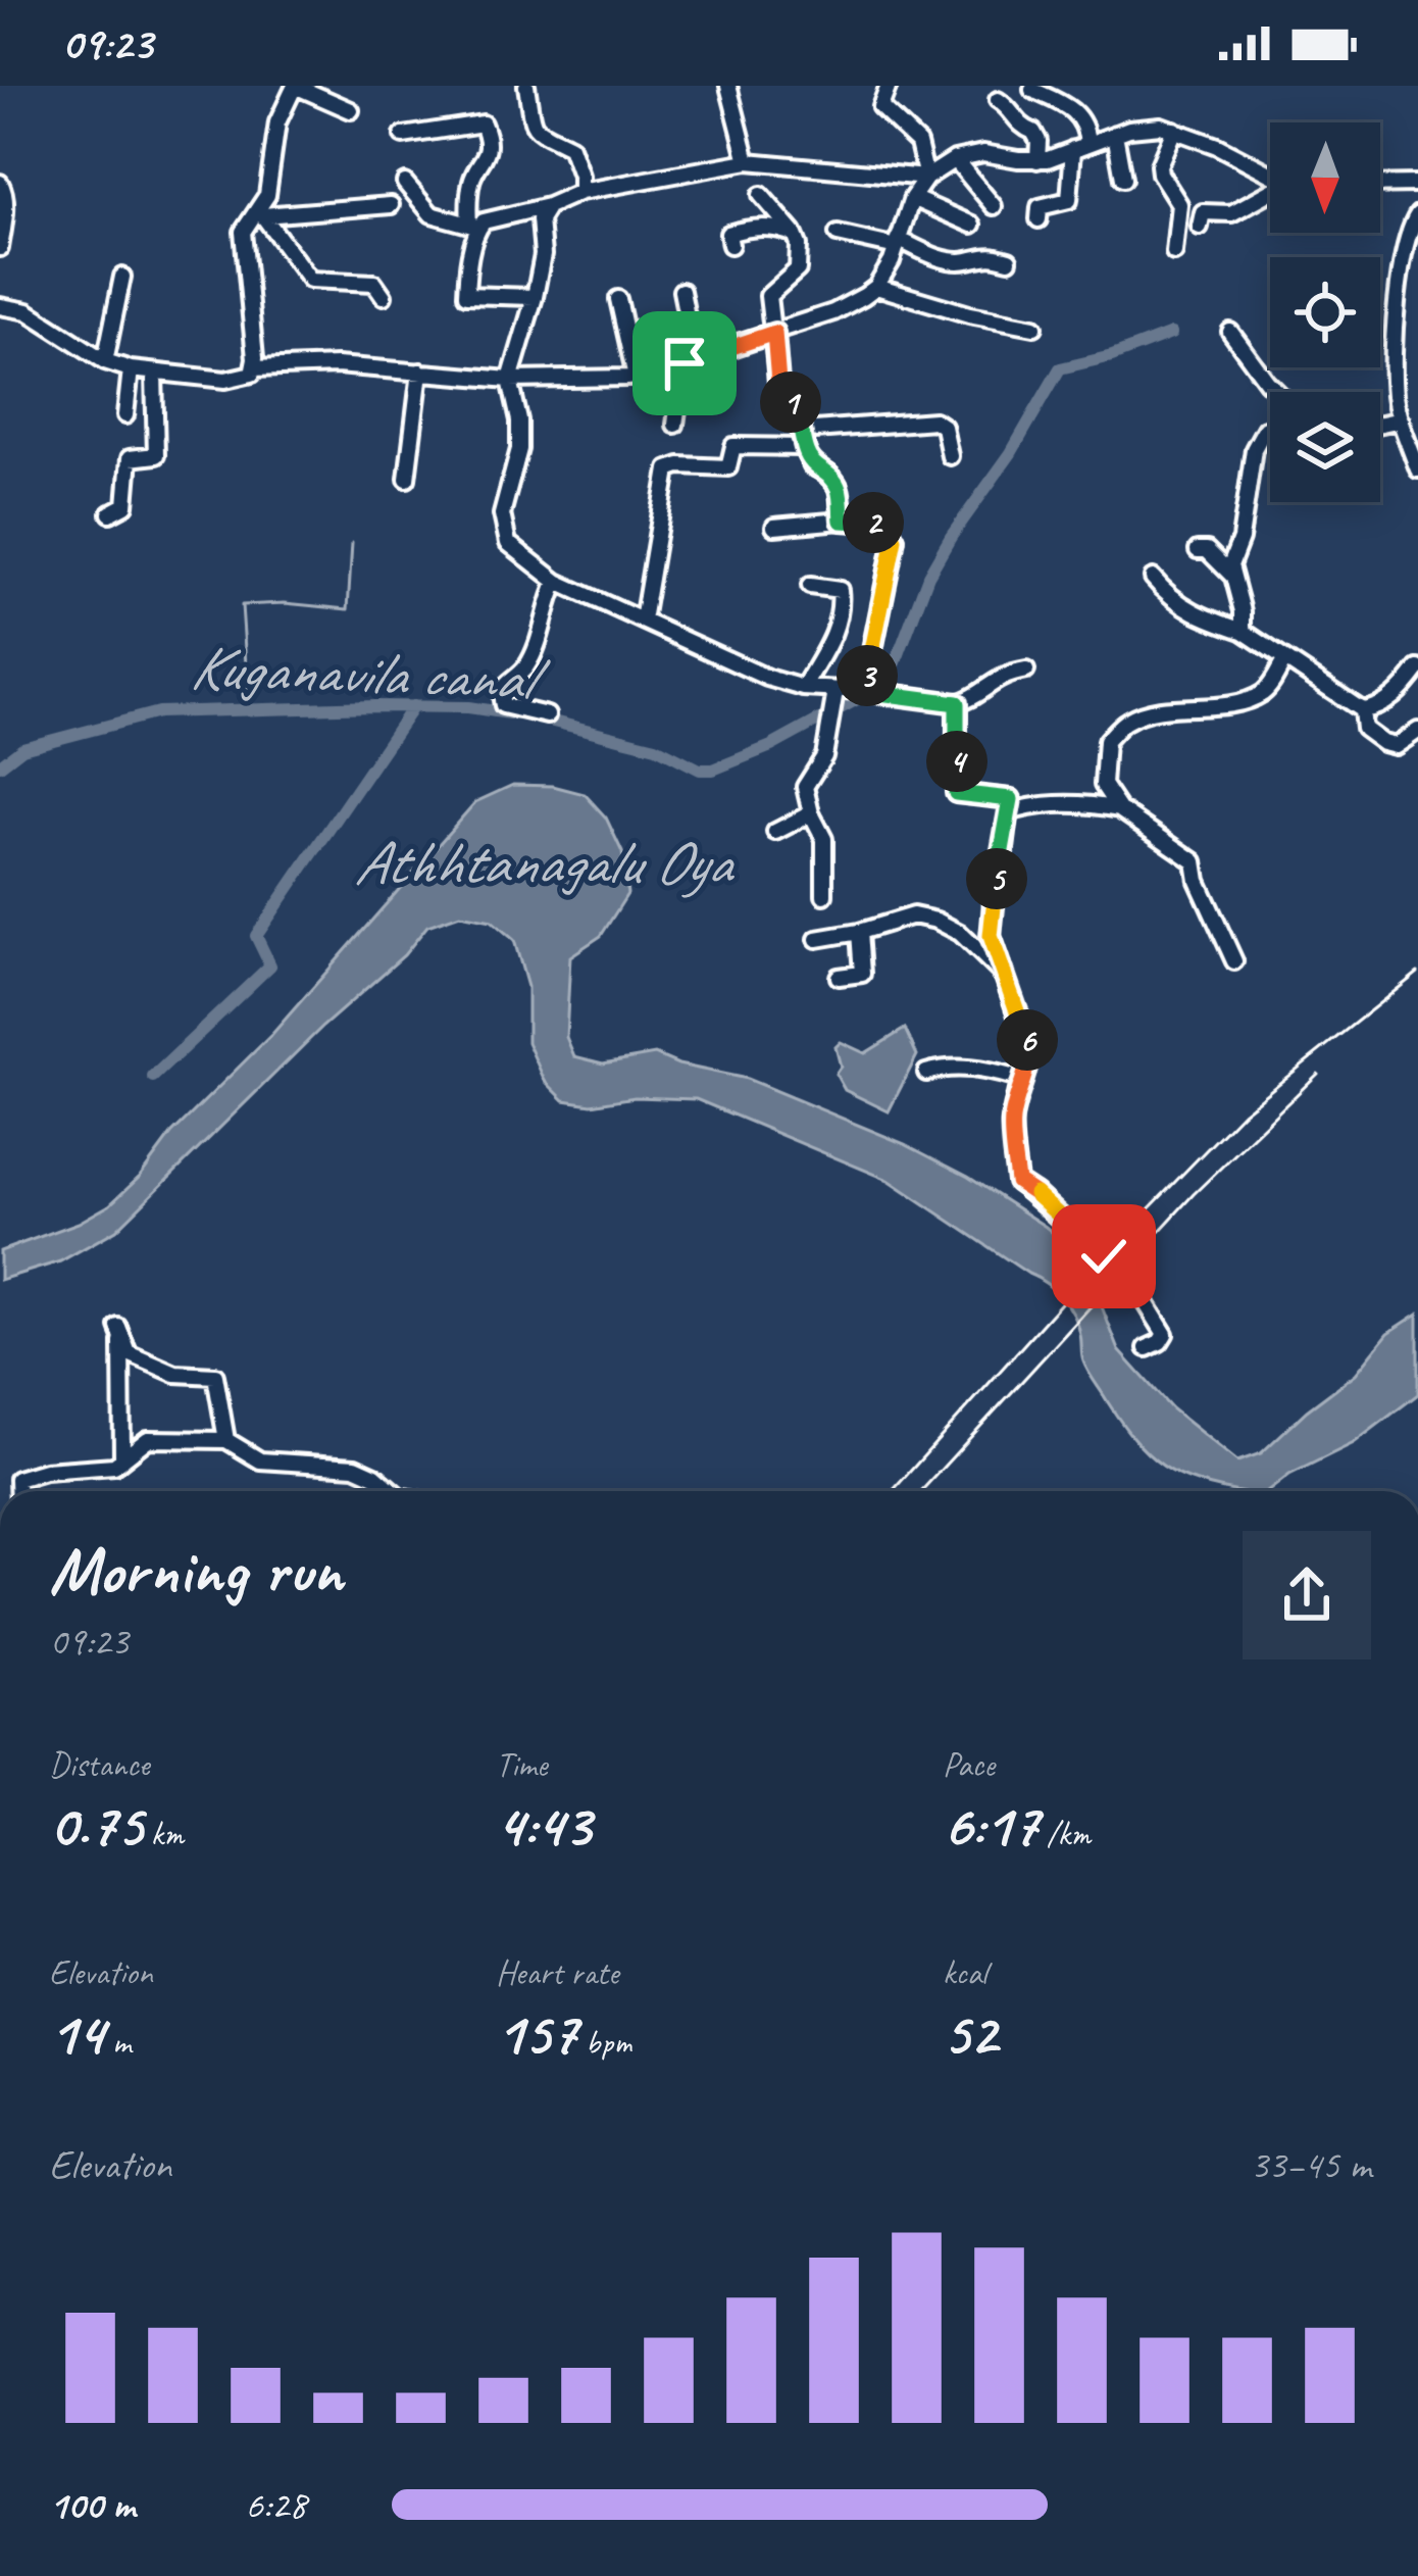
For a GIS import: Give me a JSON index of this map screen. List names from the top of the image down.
{
  "water": ["Kuganavila canal", "Athhtanagalu Oya"],
  "north": "bottom",
  "page": {
    "status": "09:23",
    "pins": [
      "1",
      "2",
      "3",
      "4",
      "5",
      "6"
    ],
    "heading": ["Morning run", "09:23"],
    "stats": [
      ["Distance", "0.75 km"],
      ["Time", "4:43"],
      ["Pace", "6:17 /km"],
      ["Elevation", "14 m"],
      ["Heart rate", "157 bpm"],
      ["kcal", "52"]
    ],
    "chart": ["Elevation", "33–45 m"],
    "list": [
      {
        "name": "100 m",
        "note": "6:28"
      }
    ]
  }
}
